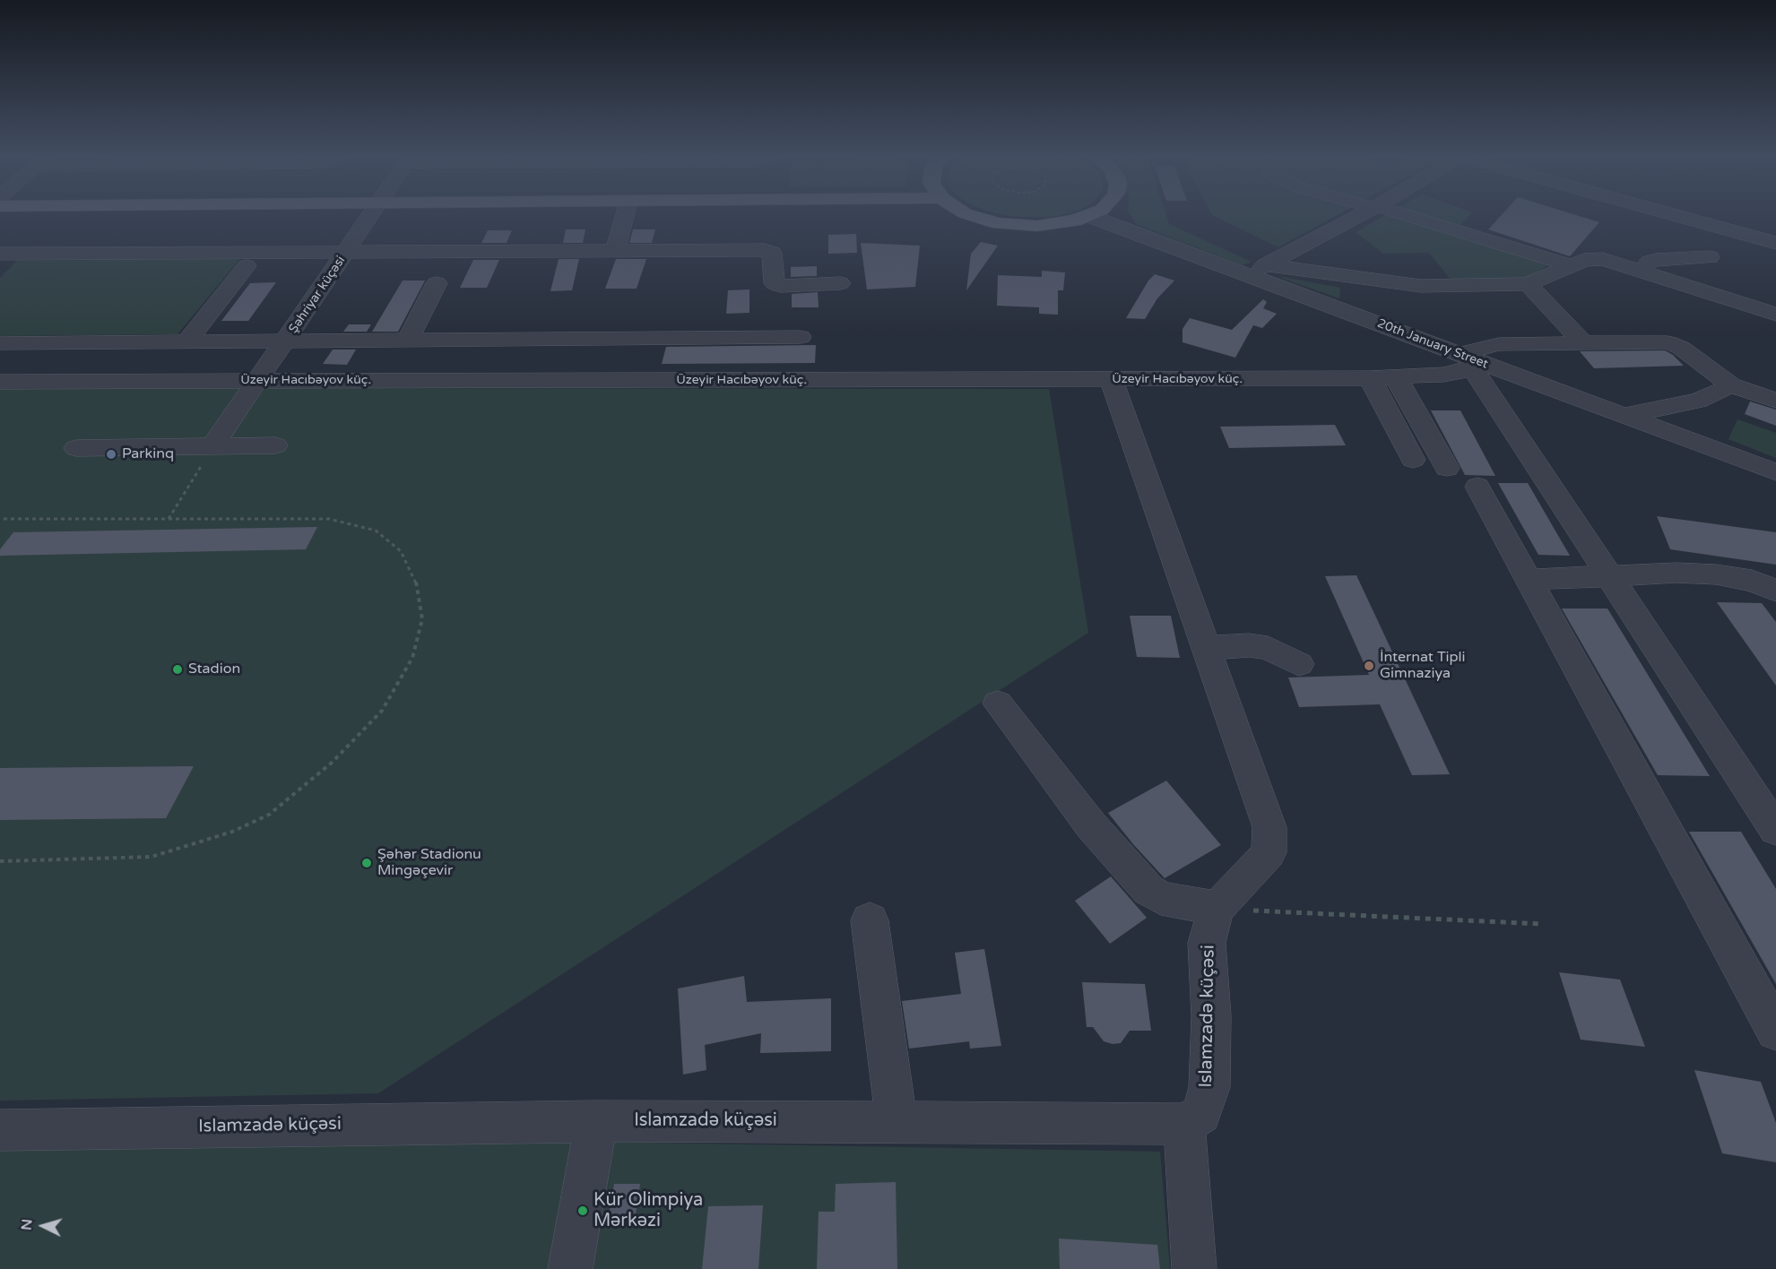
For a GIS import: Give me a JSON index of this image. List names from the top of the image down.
{
  "streets": {
    "street": [
      "Şəhriyar küçəsi",
      "20th January Street",
      "Üzeyir Hacıbəyov küç.",
      "Islamzadə küçəsi"
    ]
  },
  "crossings": [
    ["Şəhriyar küçəsi", "Üzeyir Hacıbəyov küç."],
    ["20th January Street", "Üzeyir Hacıbəyov küç."]
  ],
  "places": [
    "Parkinq",
    "İnternat Tipli Gimnaziya",
    "Stadion",
    "Şəhər Stadionu Mingəçevir",
    "Kür Olimpiya Mərkəzi"
  ],
  "north": "left"
}
